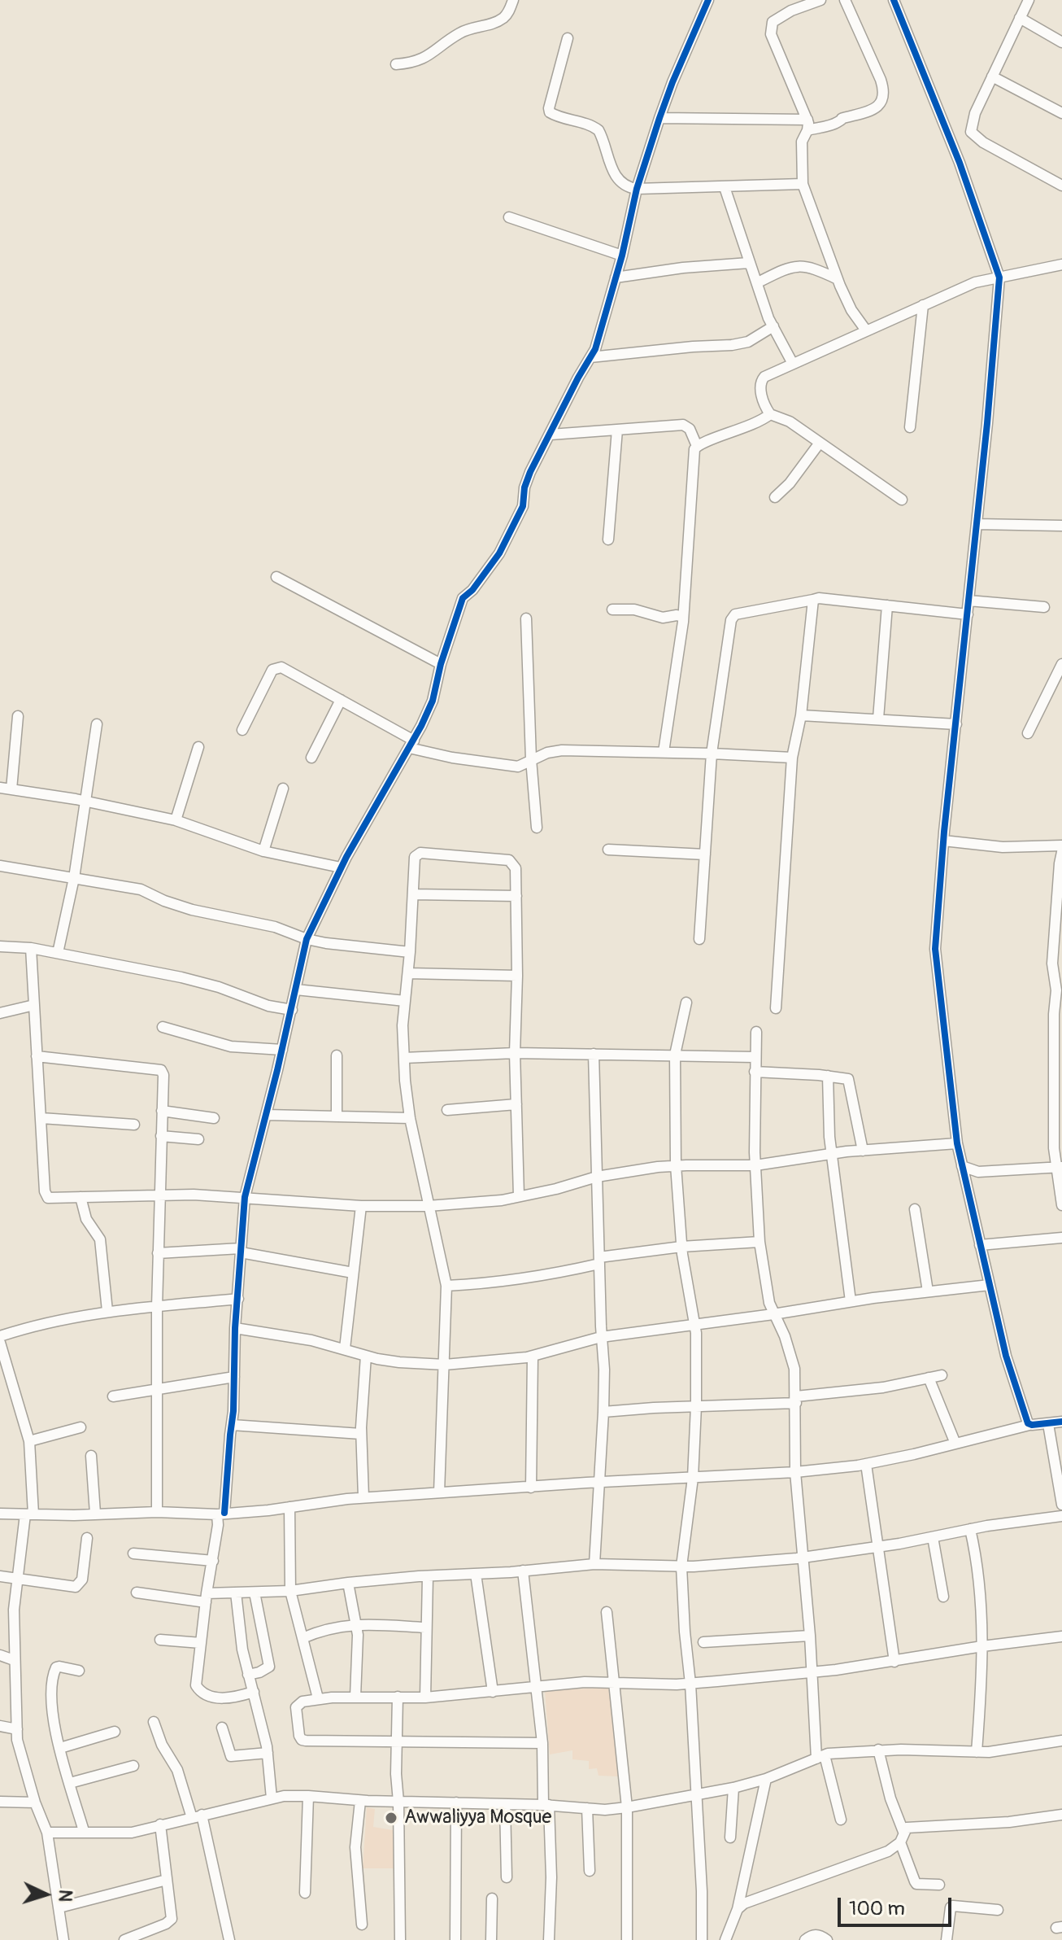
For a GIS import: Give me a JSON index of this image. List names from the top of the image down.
{
  "places": ["Awwaliyya Mosque"],
  "scale_bar": "100 m",
  "north": "right"
}
